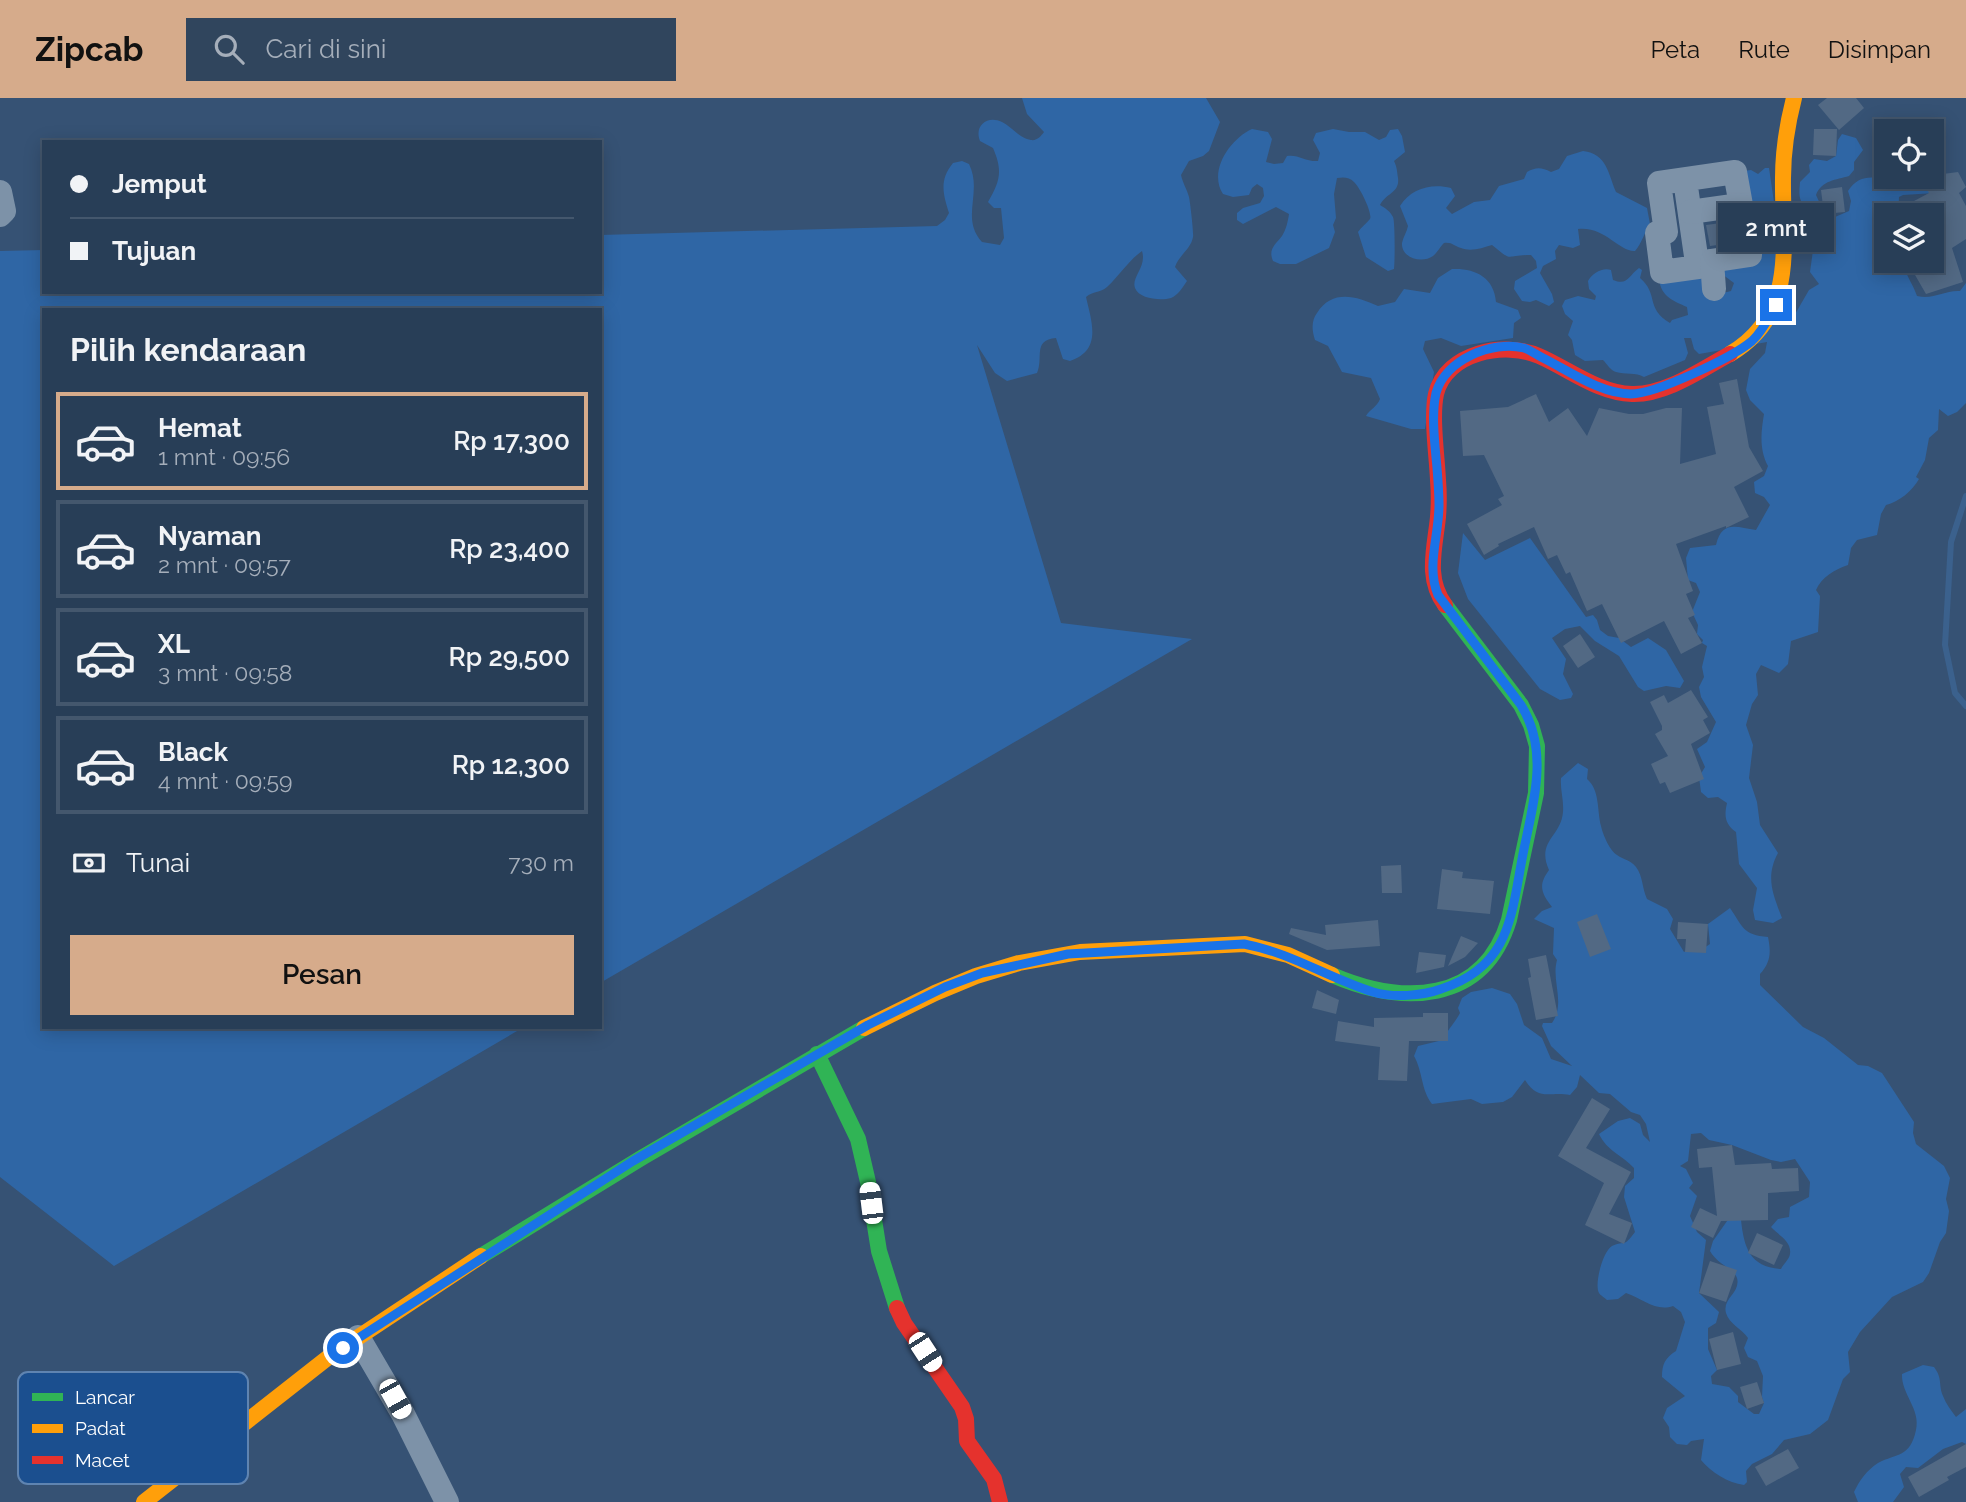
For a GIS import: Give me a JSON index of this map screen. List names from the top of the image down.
{
  "legend": ["Lancar", "Padat", "Macet"],
  "page": {
    "header": "Zipcab",
    "search": "Cari di sini",
    "nav": ["Peta", "Rute", "Disimpan"],
    "banner": ["Jemput", "Tujuan"],
    "bubble": "2 mnt",
    "heading": "Pilih kendaraan",
    "list": [
      {
        "name": "Hemat",
        "note": "1 mnt · 09:56",
        "value": "Rp 17,300"
      },
      {
        "name": "Nyaman",
        "note": "2 mnt · 09:57",
        "value": "Rp 23,400"
      },
      {
        "name": "XL",
        "note": "3 mnt · 09:58",
        "value": "Rp 29,500"
      },
      {
        "name": "Black",
        "note": "4 mnt · 09:59",
        "value": "Rp 12,300"
      }
    ],
    "pay": ["Tunai", "730 m"],
    "buttons": "Pesan"
  }
}
